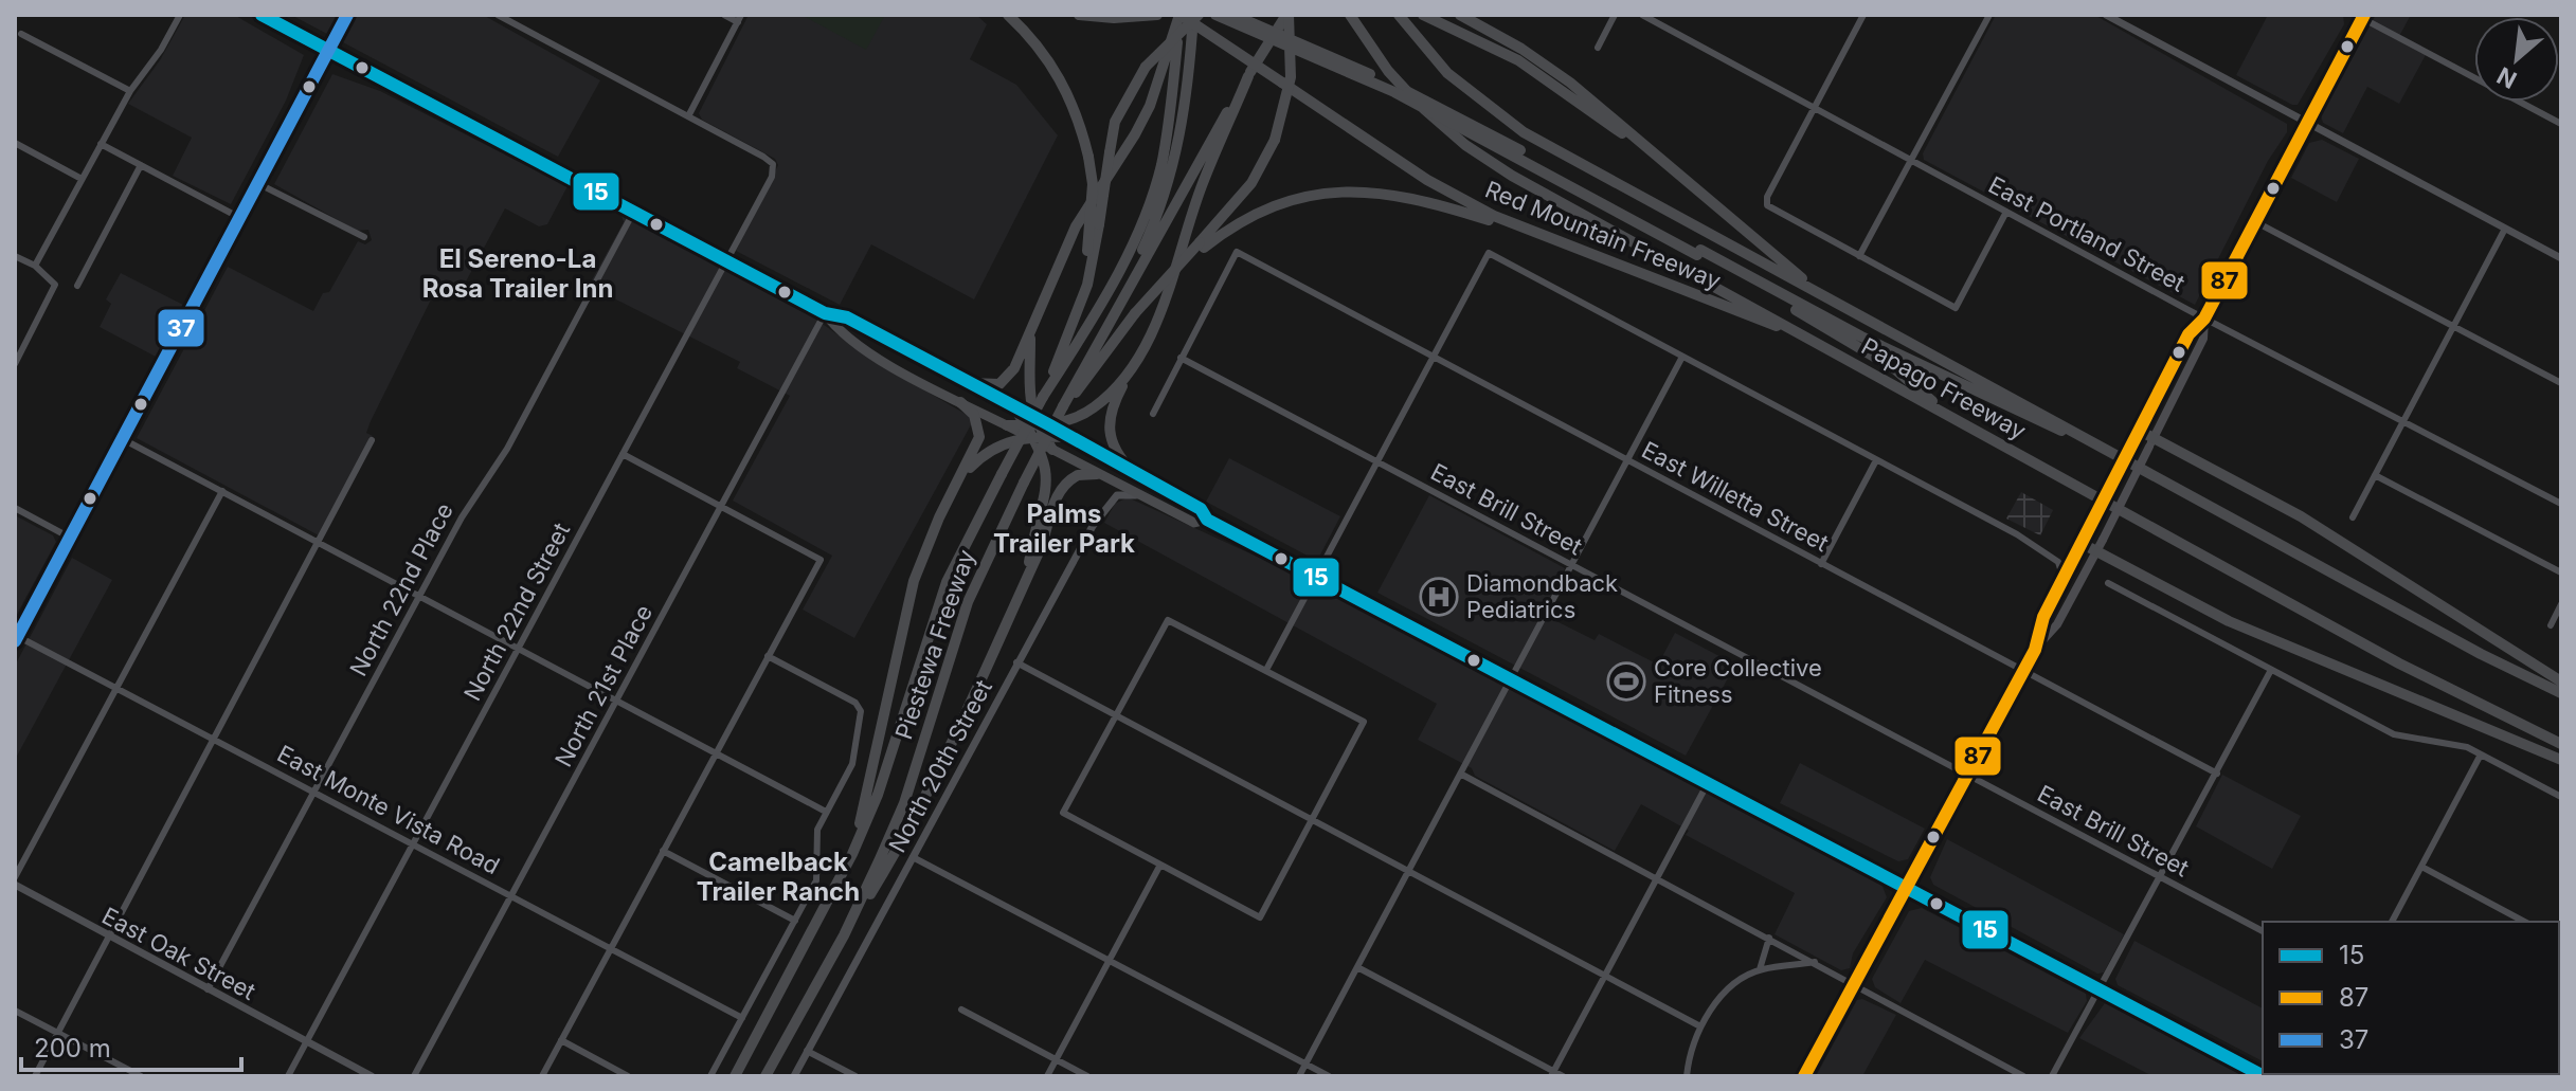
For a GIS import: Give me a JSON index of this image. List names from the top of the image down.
{
  "streets": {
    "highway": ["Red Mountain Freeway", "Papago Freeway", "Piestewa Freeway"],
    "street": [
      "East Portland Street",
      "East Willetta Street",
      "East Brill Street",
      "North 22nd Place",
      "North 22nd Street",
      "North 21st Place",
      "North 20th Street",
      "East Monte Vista Road",
      "East Oak Street"
    ]
  },
  "crossings": [
    ["Red Mountain Freeway", "Papago Freeway"],
    ["Red Mountain Freeway", "Piestewa Freeway"],
    ["East Willetta Street", "East Brill Street"],
    ["North 22nd Place", "East Monte Vista Road"],
    ["North 22nd Place", "East Oak Street"],
    ["North 22nd Street", "East Monte Vista Road"],
    ["North 22nd Street", "East Oak Street"],
    ["North 21st Place", "East Monte Vista Road"]
  ],
  "districts": ["El Sereno-La Rosa Trailer Inn", "Palms Trailer Park", "Camelback Trailer Ranch"],
  "places": {
    "hospital": ["Diamondback Pediatrics"],
    "sports": ["Core Collective Fitness"]
  },
  "lines": ["transit line 15", "transit line 87", "transit line 37"],
  "legend": ["15", "87", "37"],
  "scale_bar": "200 m",
  "north": "bottom left"
}
